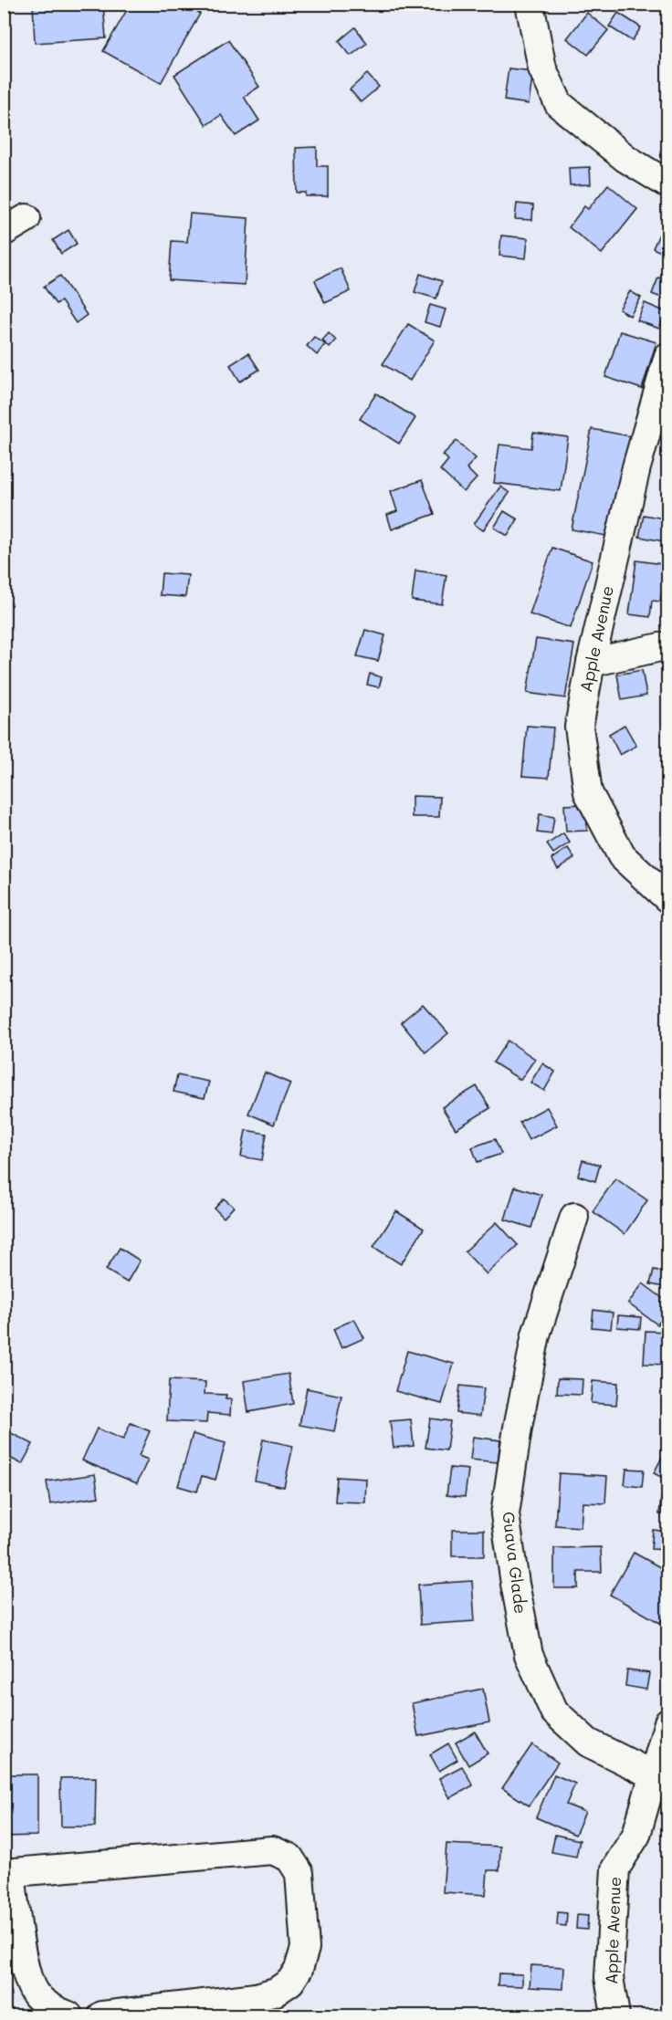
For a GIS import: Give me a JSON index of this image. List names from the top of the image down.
{
  "streets": {
    "street": ["Apple Avenue", "Guava Glade"]
  },
  "crossings": [
    ["Apple Avenue", "Guava Glade"]
  ]
}
